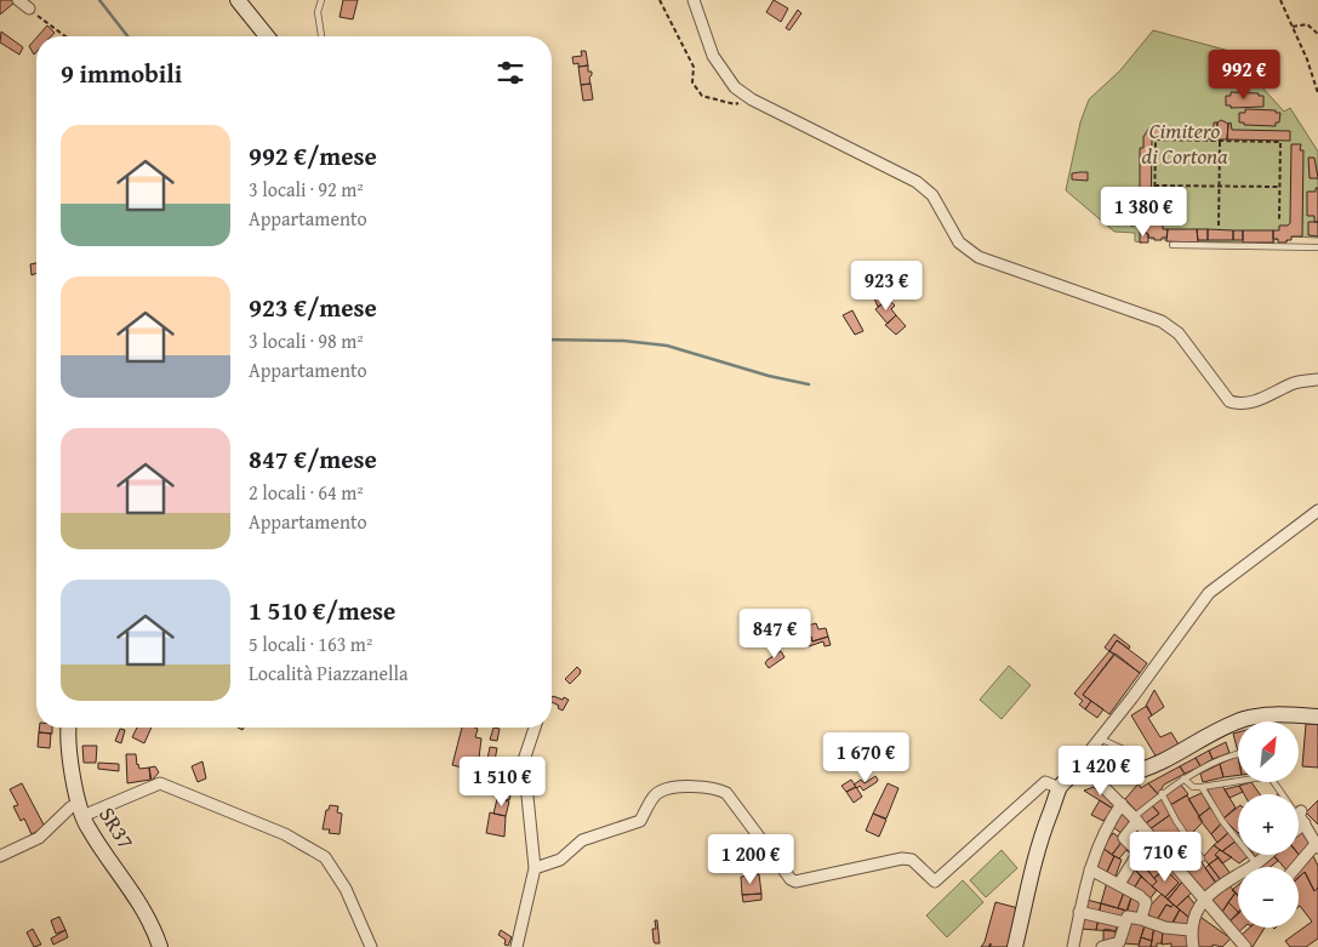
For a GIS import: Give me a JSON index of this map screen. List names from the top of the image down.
{
  "streets": {
    "main road": ["SR37"]
  },
  "parks": ["Cimitero di Cortona"],
  "north": "top right",
  "page": {
    "heading": "9 immobili",
    "price": [
      "992 €",
      "1 380 €",
      "923 €",
      "847 €",
      "1 670 €",
      "1 420 €",
      "1 510 €",
      "710 €",
      "1 200 €"
    ],
    "list": [
      {
        "name": "992 €/mese",
        "note": "3 locali · 92 m² · Appartamento"
      },
      {
        "name": "923 €/mese",
        "note": "3 locali · 98 m² · Appartamento"
      },
      {
        "name": "847 €/mese",
        "note": "2 locali · 64 m² · Appartamento"
      },
      {
        "name": "1 510 €/mese",
        "note": "5 locali · 163 m² · Località Piazzanella"
      }
    ],
    "map_buttons": ["+", "−"]
  }
}
